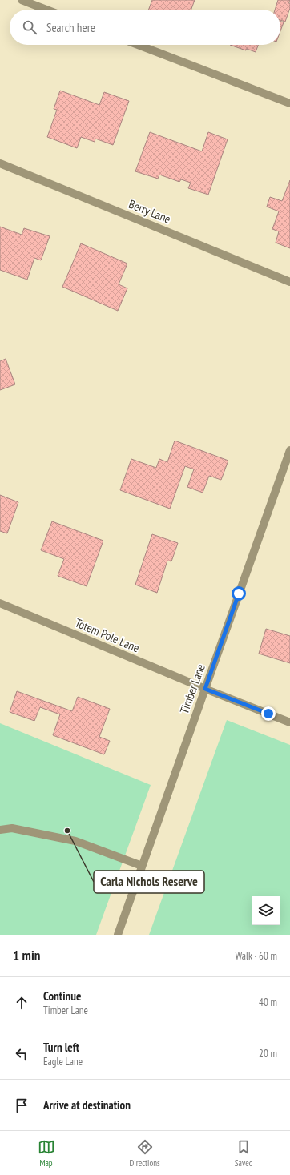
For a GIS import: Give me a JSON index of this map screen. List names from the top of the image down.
{
  "streets": {
    "street": ["Berry Lane", "Totem Pole Lane", "Timber Lane"]
  },
  "crossings": [
    ["Totem Pole Lane", "Timber Lane"]
  ],
  "places": ["Carla Nichols Reserve"],
  "page": {
    "search": "Search here",
    "heading": ["1 min", "Walk · 60 m"],
    "list": [
      ["Continue", "Timber Lane", "40 m"],
      ["Turn left", "Eagle Lane", "20 m"],
      "Arrive at destination"
    ],
    "nav": ["Map", "Directions", "Saved"]
  }
}
